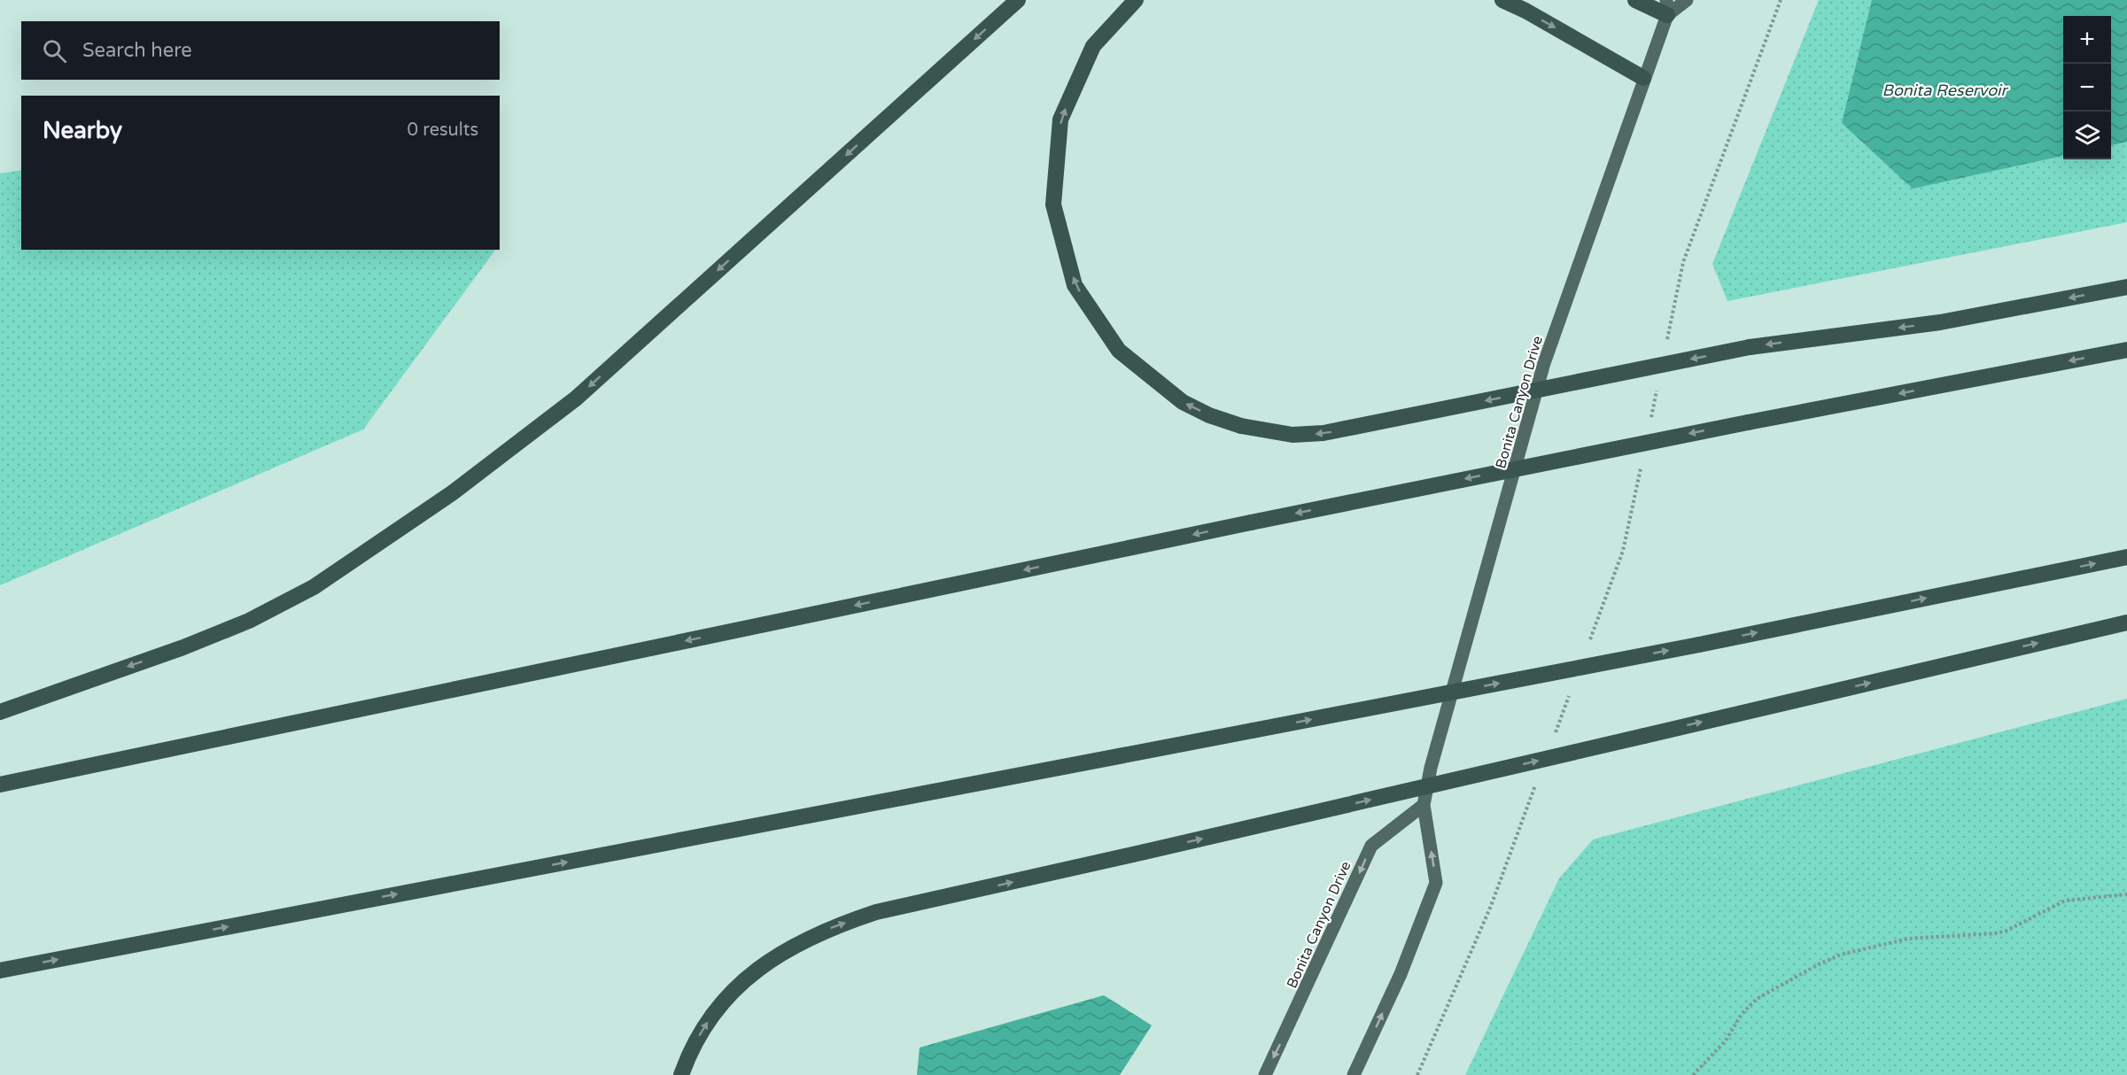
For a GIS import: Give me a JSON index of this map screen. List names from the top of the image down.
{
  "streets": {
    "main road": ["Bonita Canyon Drive"]
  },
  "water": ["Bonita Reservoir"],
  "page": {
    "map_buttons": ["+", "−"],
    "search": "Search here",
    "heading": ["Nearby", "0 results"]
  }
}
